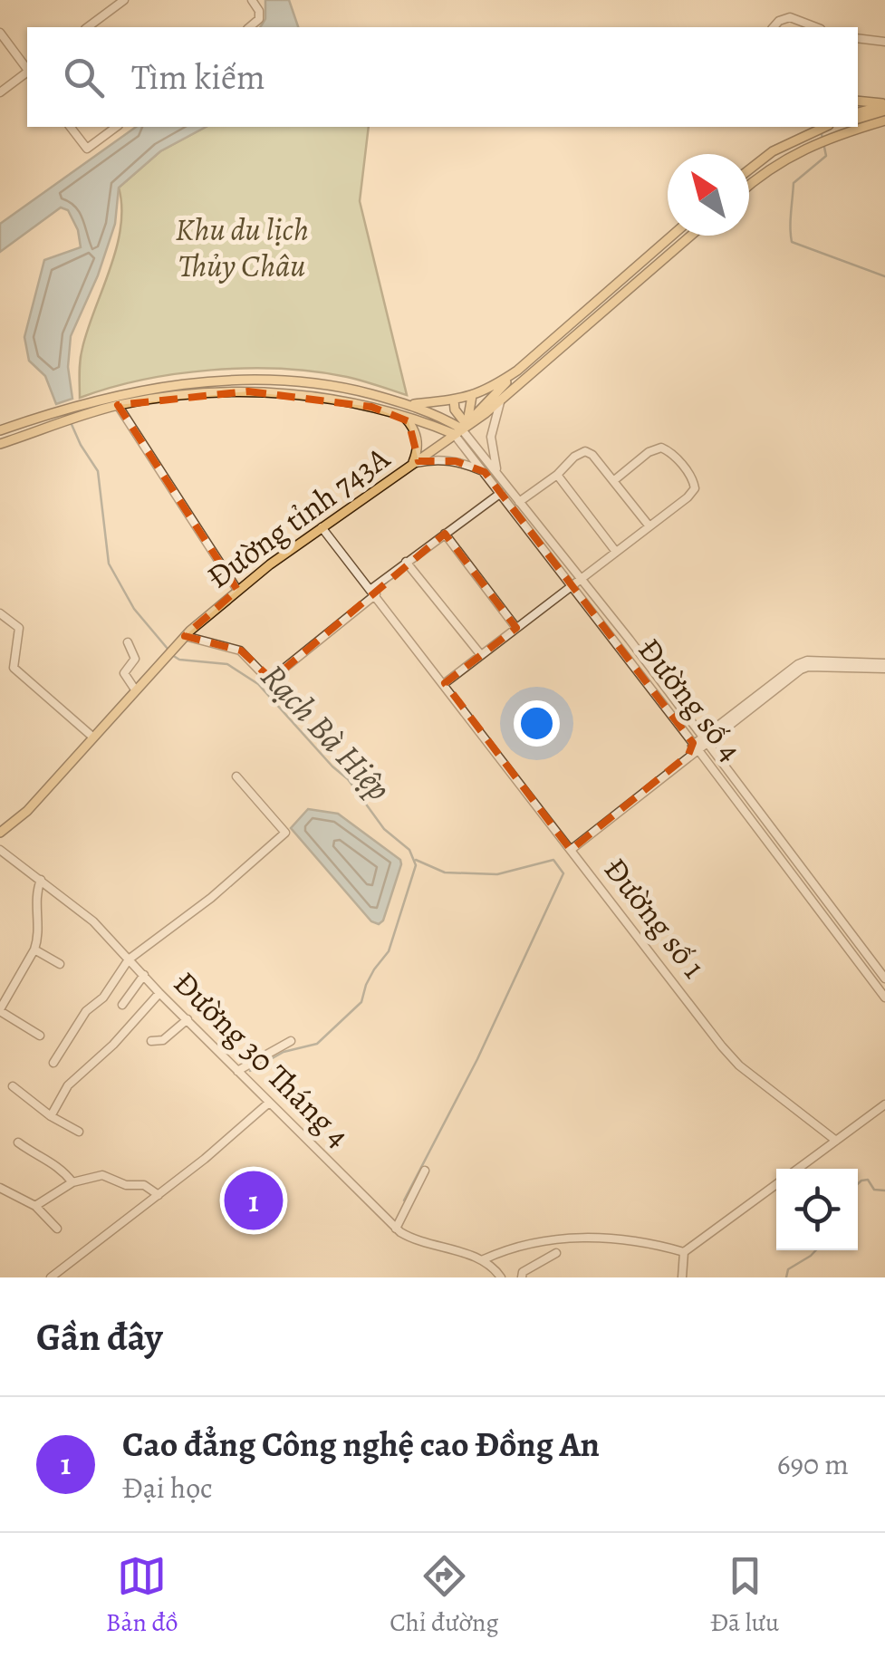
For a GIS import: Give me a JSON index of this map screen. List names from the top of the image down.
{
  "streets": {
    "main road": ["Đường tỉnh 743A"],
    "street": ["Đường số 4", "Đường số 1", "Đường 30 Tháng 4"]
  },
  "crossings": [
    ["Đường tỉnh 743A", "Đường số 4"],
    ["Đường tỉnh 743A", "Đường số 1"]
  ],
  "water": ["Rạch Bà Hiệp"],
  "parks": ["Khu du lịch Thủy Châu"],
  "north": "top left",
  "page": {
    "search": "Tìm kiếm",
    "pins": "1",
    "heading": "Gần đây",
    "list": [
      {
        "mark": "1",
        "name": "Cao đẳng Công nghệ cao Đồng An",
        "note": "Đại học",
        "value": "690 m"
      }
    ],
    "nav": ["Bản đồ", "Chỉ đường", "Đã lưu"]
  }
}
